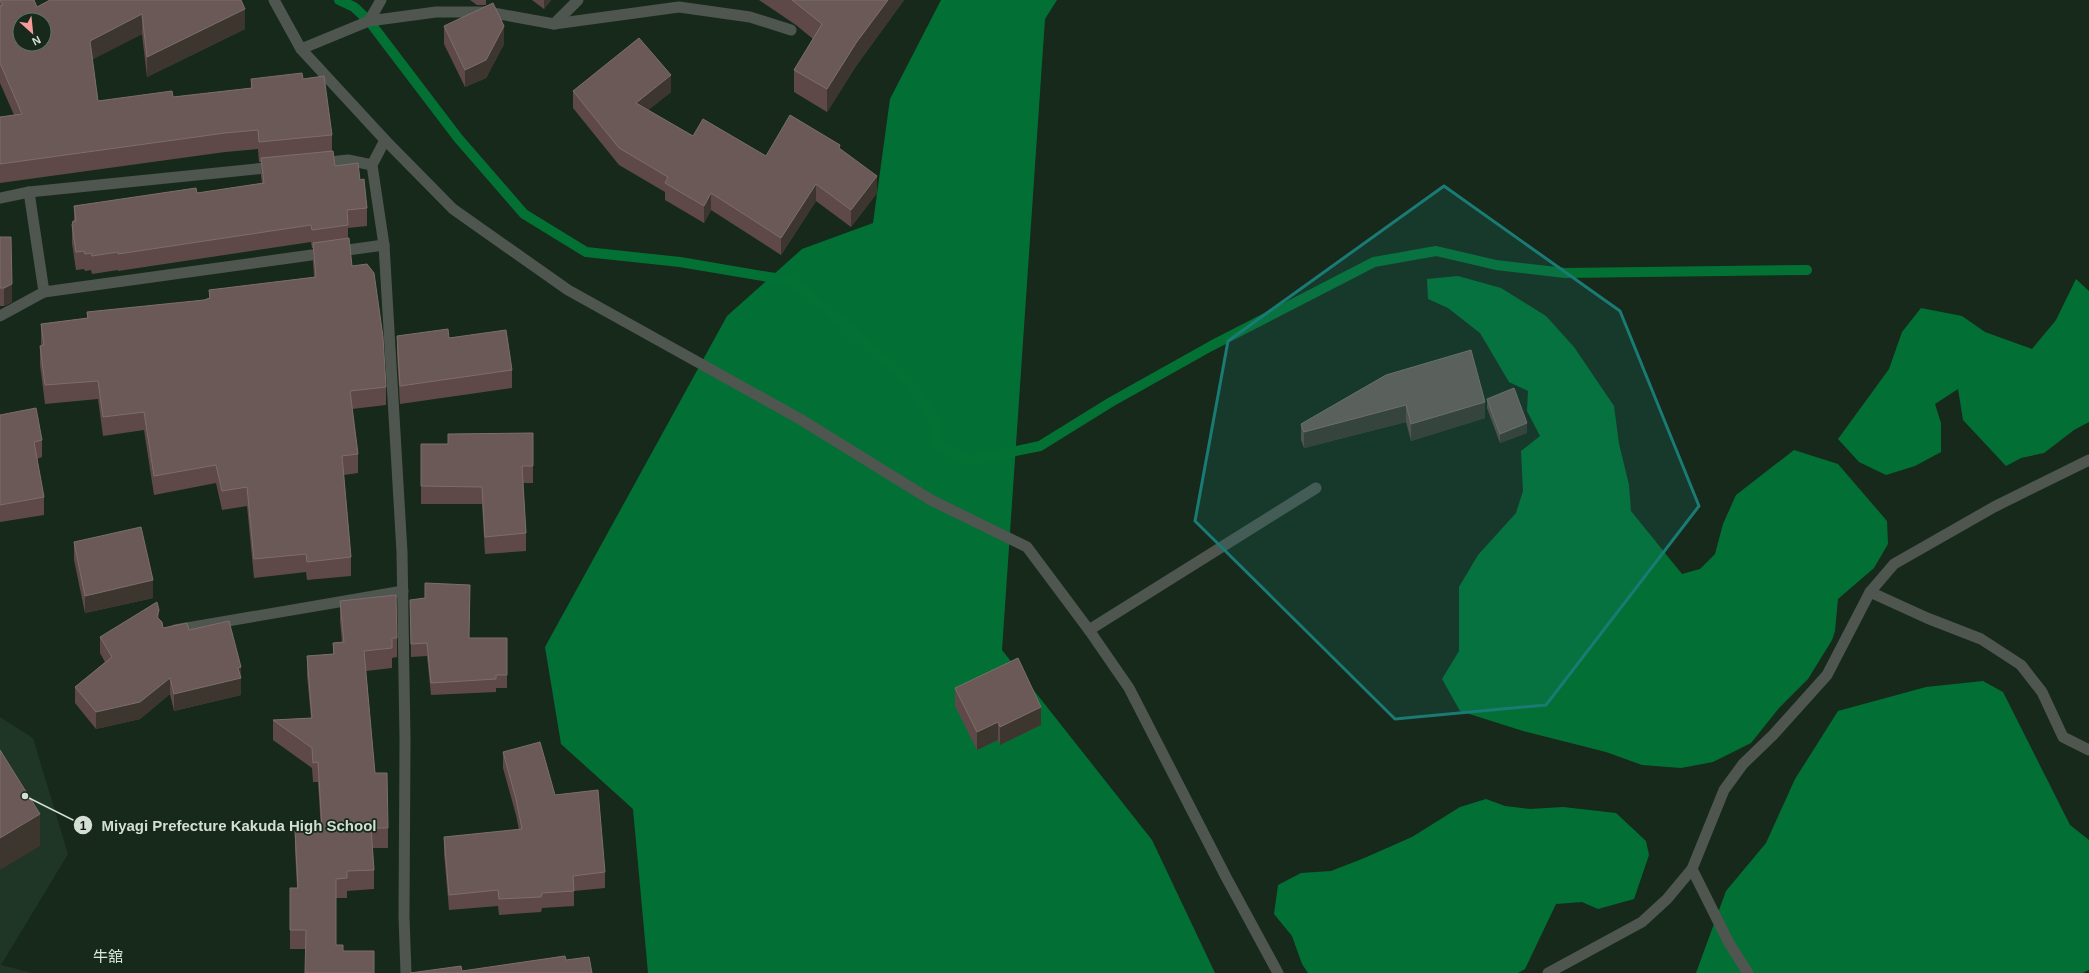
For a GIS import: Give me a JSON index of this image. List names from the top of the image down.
{
  "districts": ["牛舘"],
  "places": ["Miyagi Prefecture Kakuda High School"],
  "north": "bottom right"
}
